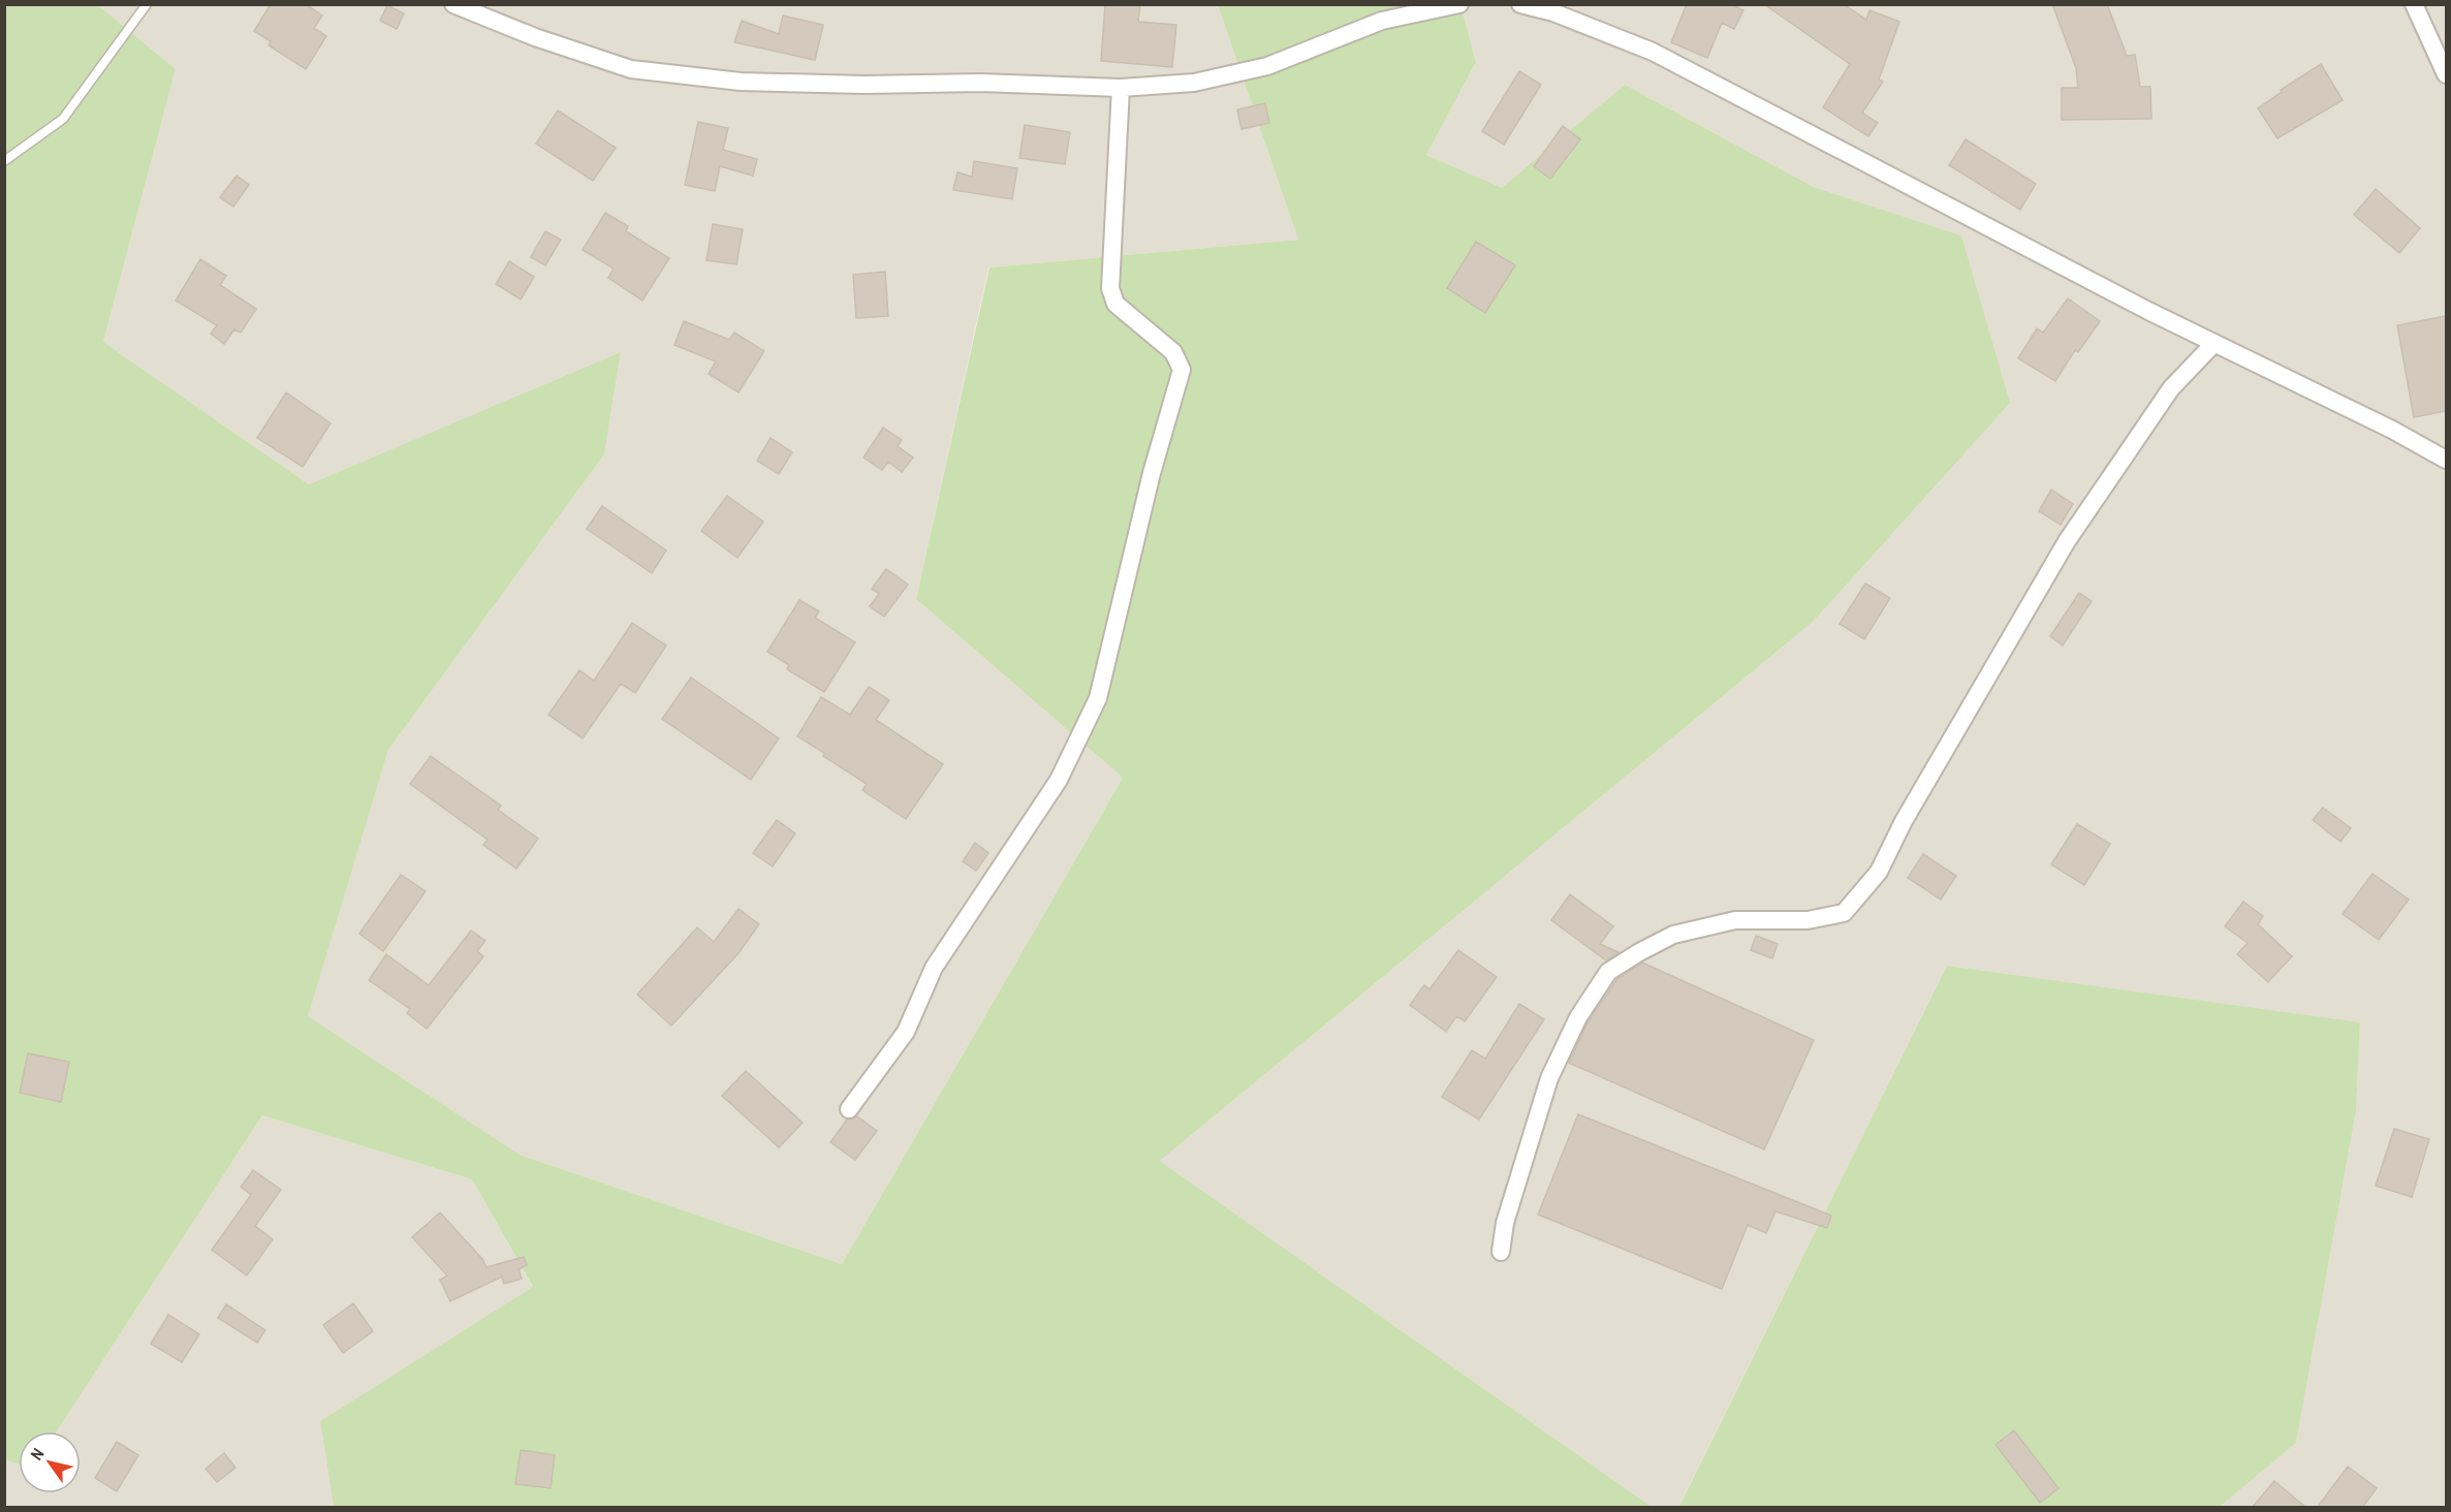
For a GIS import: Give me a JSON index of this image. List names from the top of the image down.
{
  "north": "top left"
}
